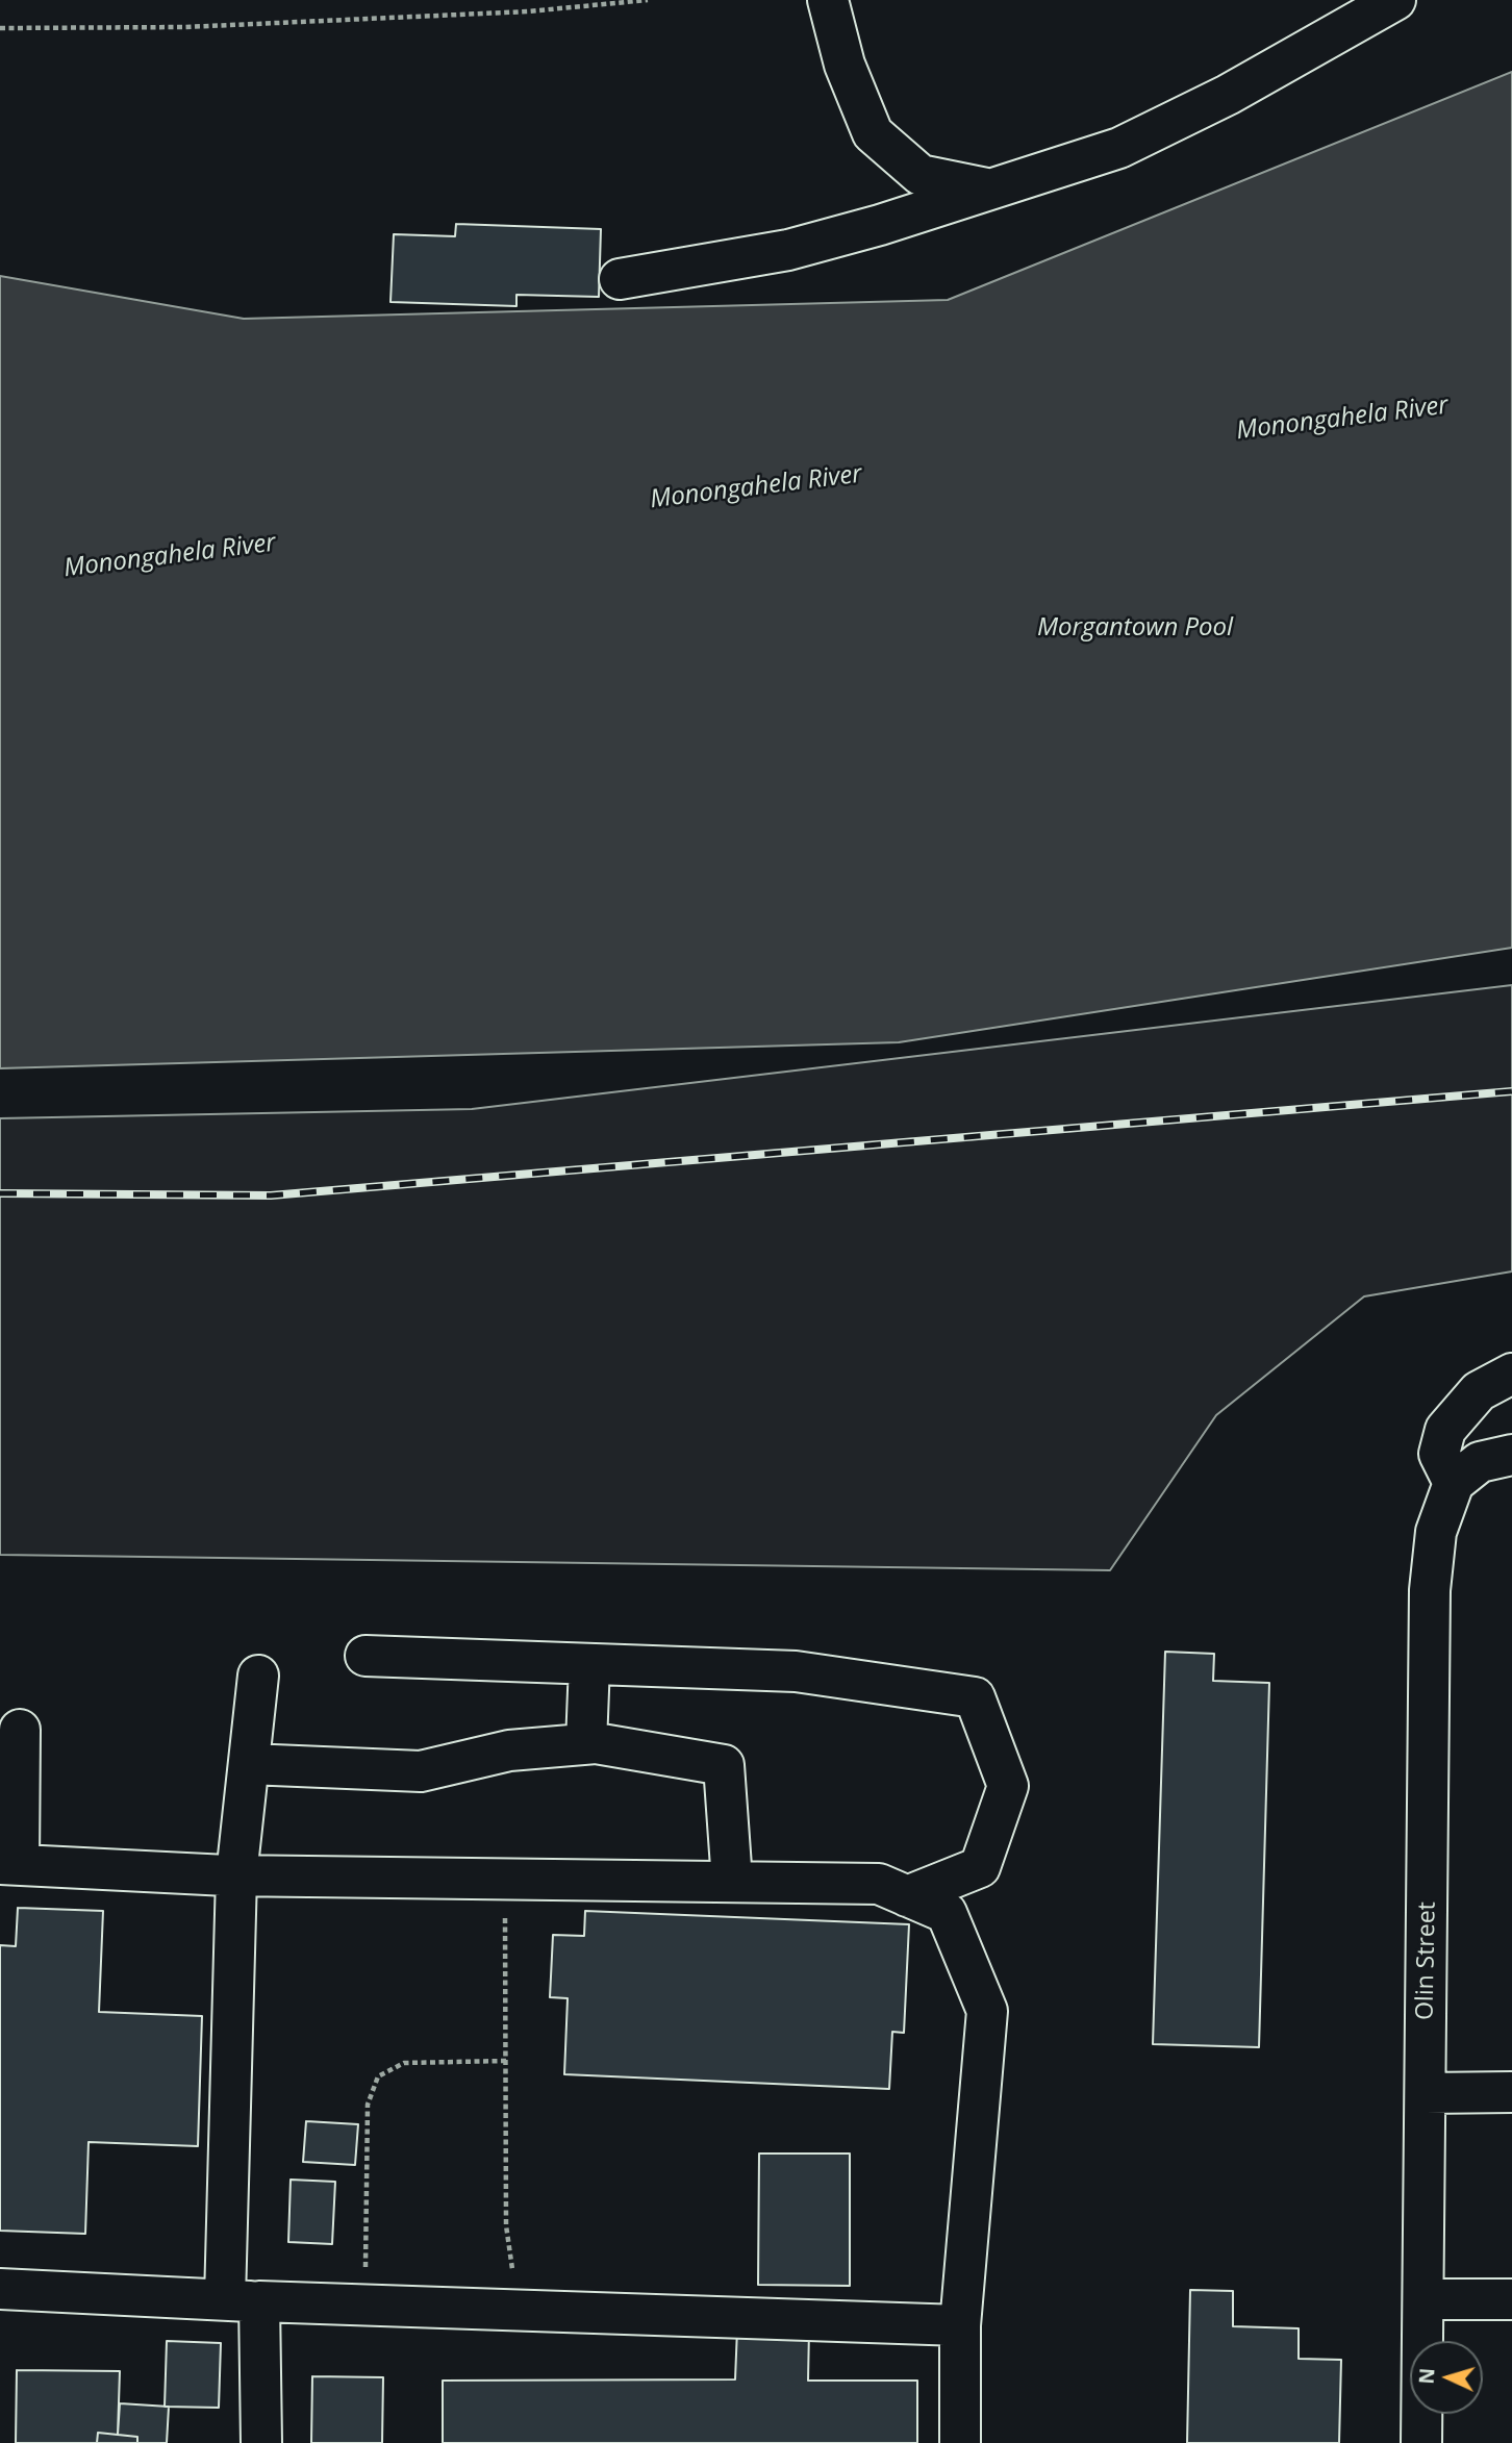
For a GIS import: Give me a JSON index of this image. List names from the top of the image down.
{
  "streets": {
    "street": ["Olin Street"]
  },
  "water": ["Monongahela River", "Morgantown Pool"],
  "north": "left"
}
